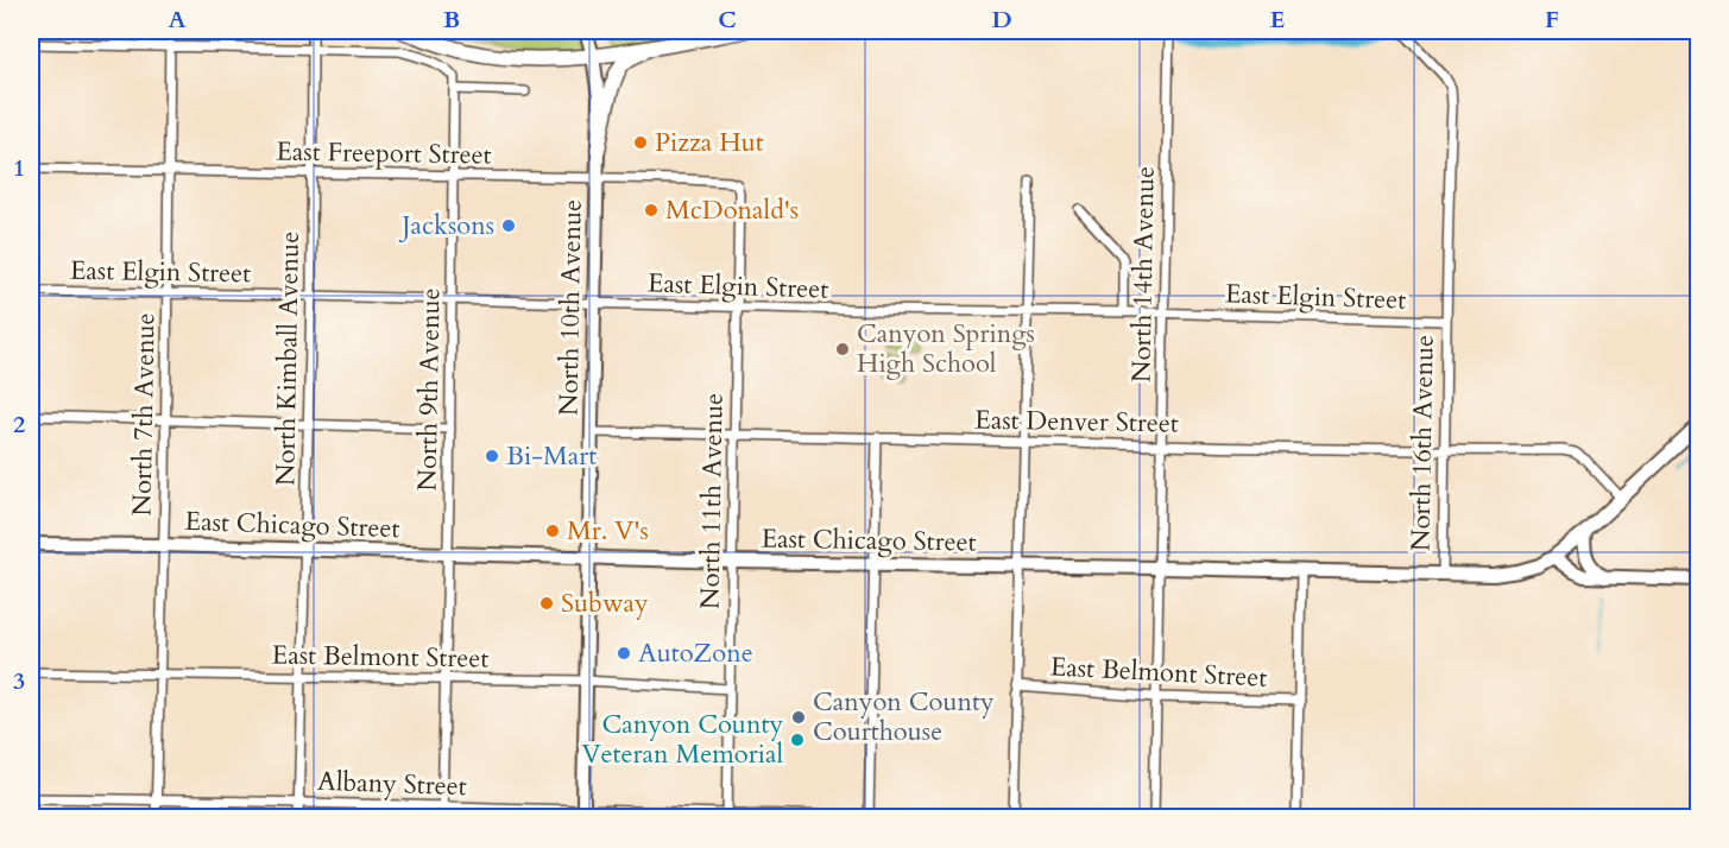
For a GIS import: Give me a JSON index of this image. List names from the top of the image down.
{
  "streets": {
    "street": [
      "East Freeport Street",
      "East Elgin Street",
      "North 14th Avenue",
      "North 10th Avenue",
      "North Kimball Avenue",
      "North 9th Avenue",
      "North 7th Avenue",
      "East Denver Street",
      "North 16th Avenue",
      "North 11th Avenue",
      "East Chicago Street",
      "East Belmont Street",
      "Albany Street"
    ]
  },
  "crossings": [
    ["East Freeport Street", "North 10th Avenue"],
    ["East Freeport Street", "North Kimball Avenue"],
    ["East Freeport Street", "North 9th Avenue"],
    ["East Freeport Street", "North 7th Avenue"],
    ["East Freeport Street", "North 11th Avenue"],
    ["East Elgin Street", "North 14th Avenue"],
    ["East Elgin Street", "North 10th Avenue"],
    ["East Elgin Street", "North Kimball Avenue"],
    ["East Elgin Street", "North 9th Avenue"],
    ["East Elgin Street", "North 7th Avenue"],
    ["East Elgin Street", "North 16th Avenue"],
    ["East Elgin Street", "North 11th Avenue"],
    ["North 14th Avenue", "East Denver Street"],
    ["North 14th Avenue", "East Chicago Street"],
    ["North 14th Avenue", "East Belmont Street"],
    ["North 10th Avenue", "East Denver Street"],
    ["North 10th Avenue", "East Chicago Street"],
    ["North 10th Avenue", "East Belmont Street"],
    ["North Kimball Avenue", "East Chicago Street"],
    ["North Kimball Avenue", "East Belmont Street"],
    ["North Kimball Avenue", "Albany Street"],
    ["North 9th Avenue", "East Chicago Street"],
    ["North 9th Avenue", "East Belmont Street"],
    ["North 9th Avenue", "Albany Street"],
    ["North 7th Avenue", "East Chicago Street"],
    ["North 7th Avenue", "East Belmont Street"],
    ["North 7th Avenue", "Albany Street"],
    ["East Denver Street", "North 16th Avenue"],
    ["East Denver Street", "North 11th Avenue"],
    ["East Denver Street", "East Chicago Street"],
    ["North 16th Avenue", "East Chicago Street"],
    ["North 11th Avenue", "East Chicago Street"],
    ["North 11th Avenue", "East Belmont Street"],
    ["North 11th Avenue", "Albany Street"]
  ],
  "places": [
    "Pizza Hut",
    "McDonald's",
    "Jacksons",
    "Canyon Springs High School",
    "Bi-Mart",
    "Mr. V's",
    "Subway",
    "AutoZone",
    "Canyon County Courthouse",
    "Canyon County Veteran Memorial"
  ],
  "grid": {
    "columns": [
      "A",
      "B",
      "C",
      "D",
      "E",
      "F"
    ],
    "rows": ["1", "2", "3"]
  }
}
